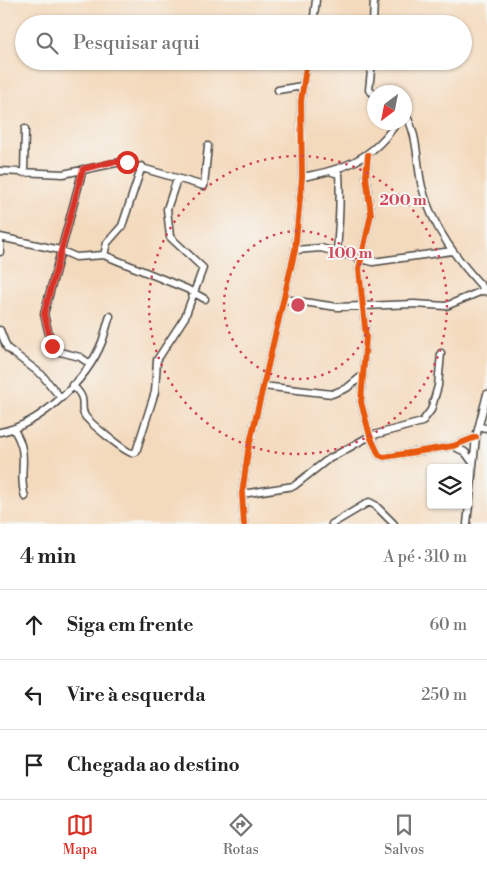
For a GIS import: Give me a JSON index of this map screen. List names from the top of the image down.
{
  "north": "bottom left",
  "page": {
    "search": "Pesquisar aqui",
    "heading": ["4 min", "A pé · 310 m"],
    "list": [
      ["Siga em frente", "60 m"],
      ["Vire à esquerda", "250 m"],
      "Chegada ao destino"
    ],
    "nav": ["Mapa", "Rotas", "Salvos"]
  },
  "rings": ["200 m", "100 m"]
}
